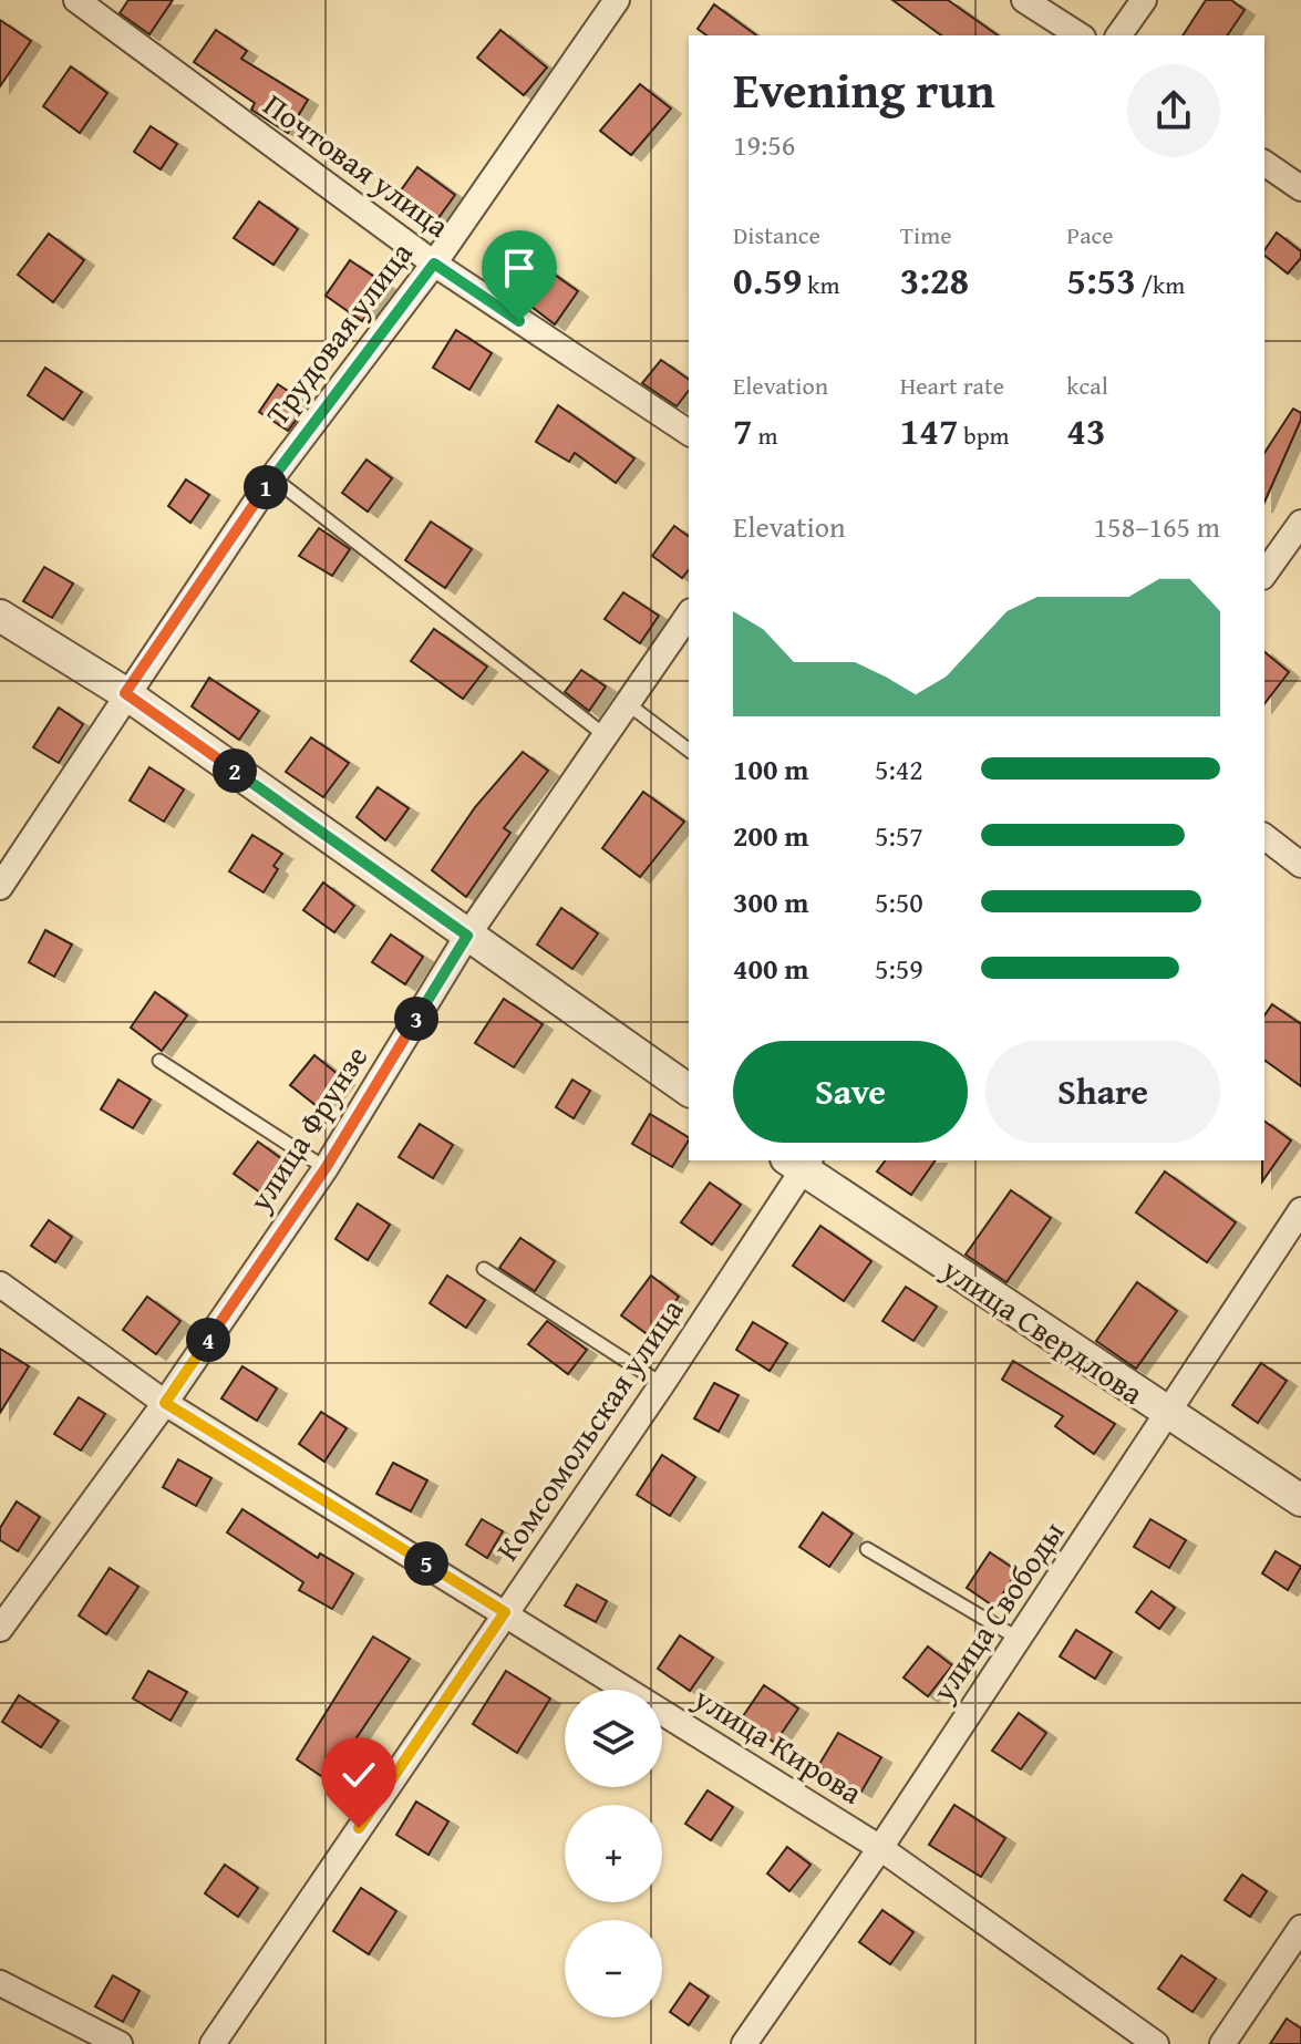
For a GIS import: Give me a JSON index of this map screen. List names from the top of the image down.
{
  "streets": {
    "street": [
      "Почтовая улица",
      "Трудовая улица",
      "улица Фрунзе",
      "улица Свердлова",
      "Комсомольская улица",
      "улица Свободы",
      "улица Кирова"
    ]
  },
  "crossings": [
    ["Почтовая улица", "Трудовая улица"],
    ["улица Фрунзе", "улица Кирова"],
    ["улица Свердлова", "Комсомольская улица"],
    ["улица Свердлова", "улица Свободы"],
    ["Комсомольская улица", "улица Кирова"],
    ["улица Свободы", "улица Кирова"]
  ],
  "page": {
    "heading": ["Evening run", "19:56"],
    "stats": [
      ["Distance", "0.59 km"],
      ["Time", "3:28"],
      ["Pace", "5:53 /km"],
      ["Elevation", "7 m"],
      ["Heart rate", "147 bpm"],
      ["kcal", "43"]
    ],
    "pins": [
      "1",
      "2",
      "3",
      "4",
      "5"
    ],
    "chart": ["Elevation", "158–165 m"],
    "list": [
      {
        "name": "100 m",
        "note": "5:42"
      },
      {
        "name": "200 m",
        "note": "5:57"
      },
      {
        "name": "300 m",
        "note": "5:50"
      },
      {
        "name": "400 m",
        "note": "5:59"
      }
    ],
    "buttons": ["Save", "Share"],
    "map_buttons": ["+", "−"]
  }
}
